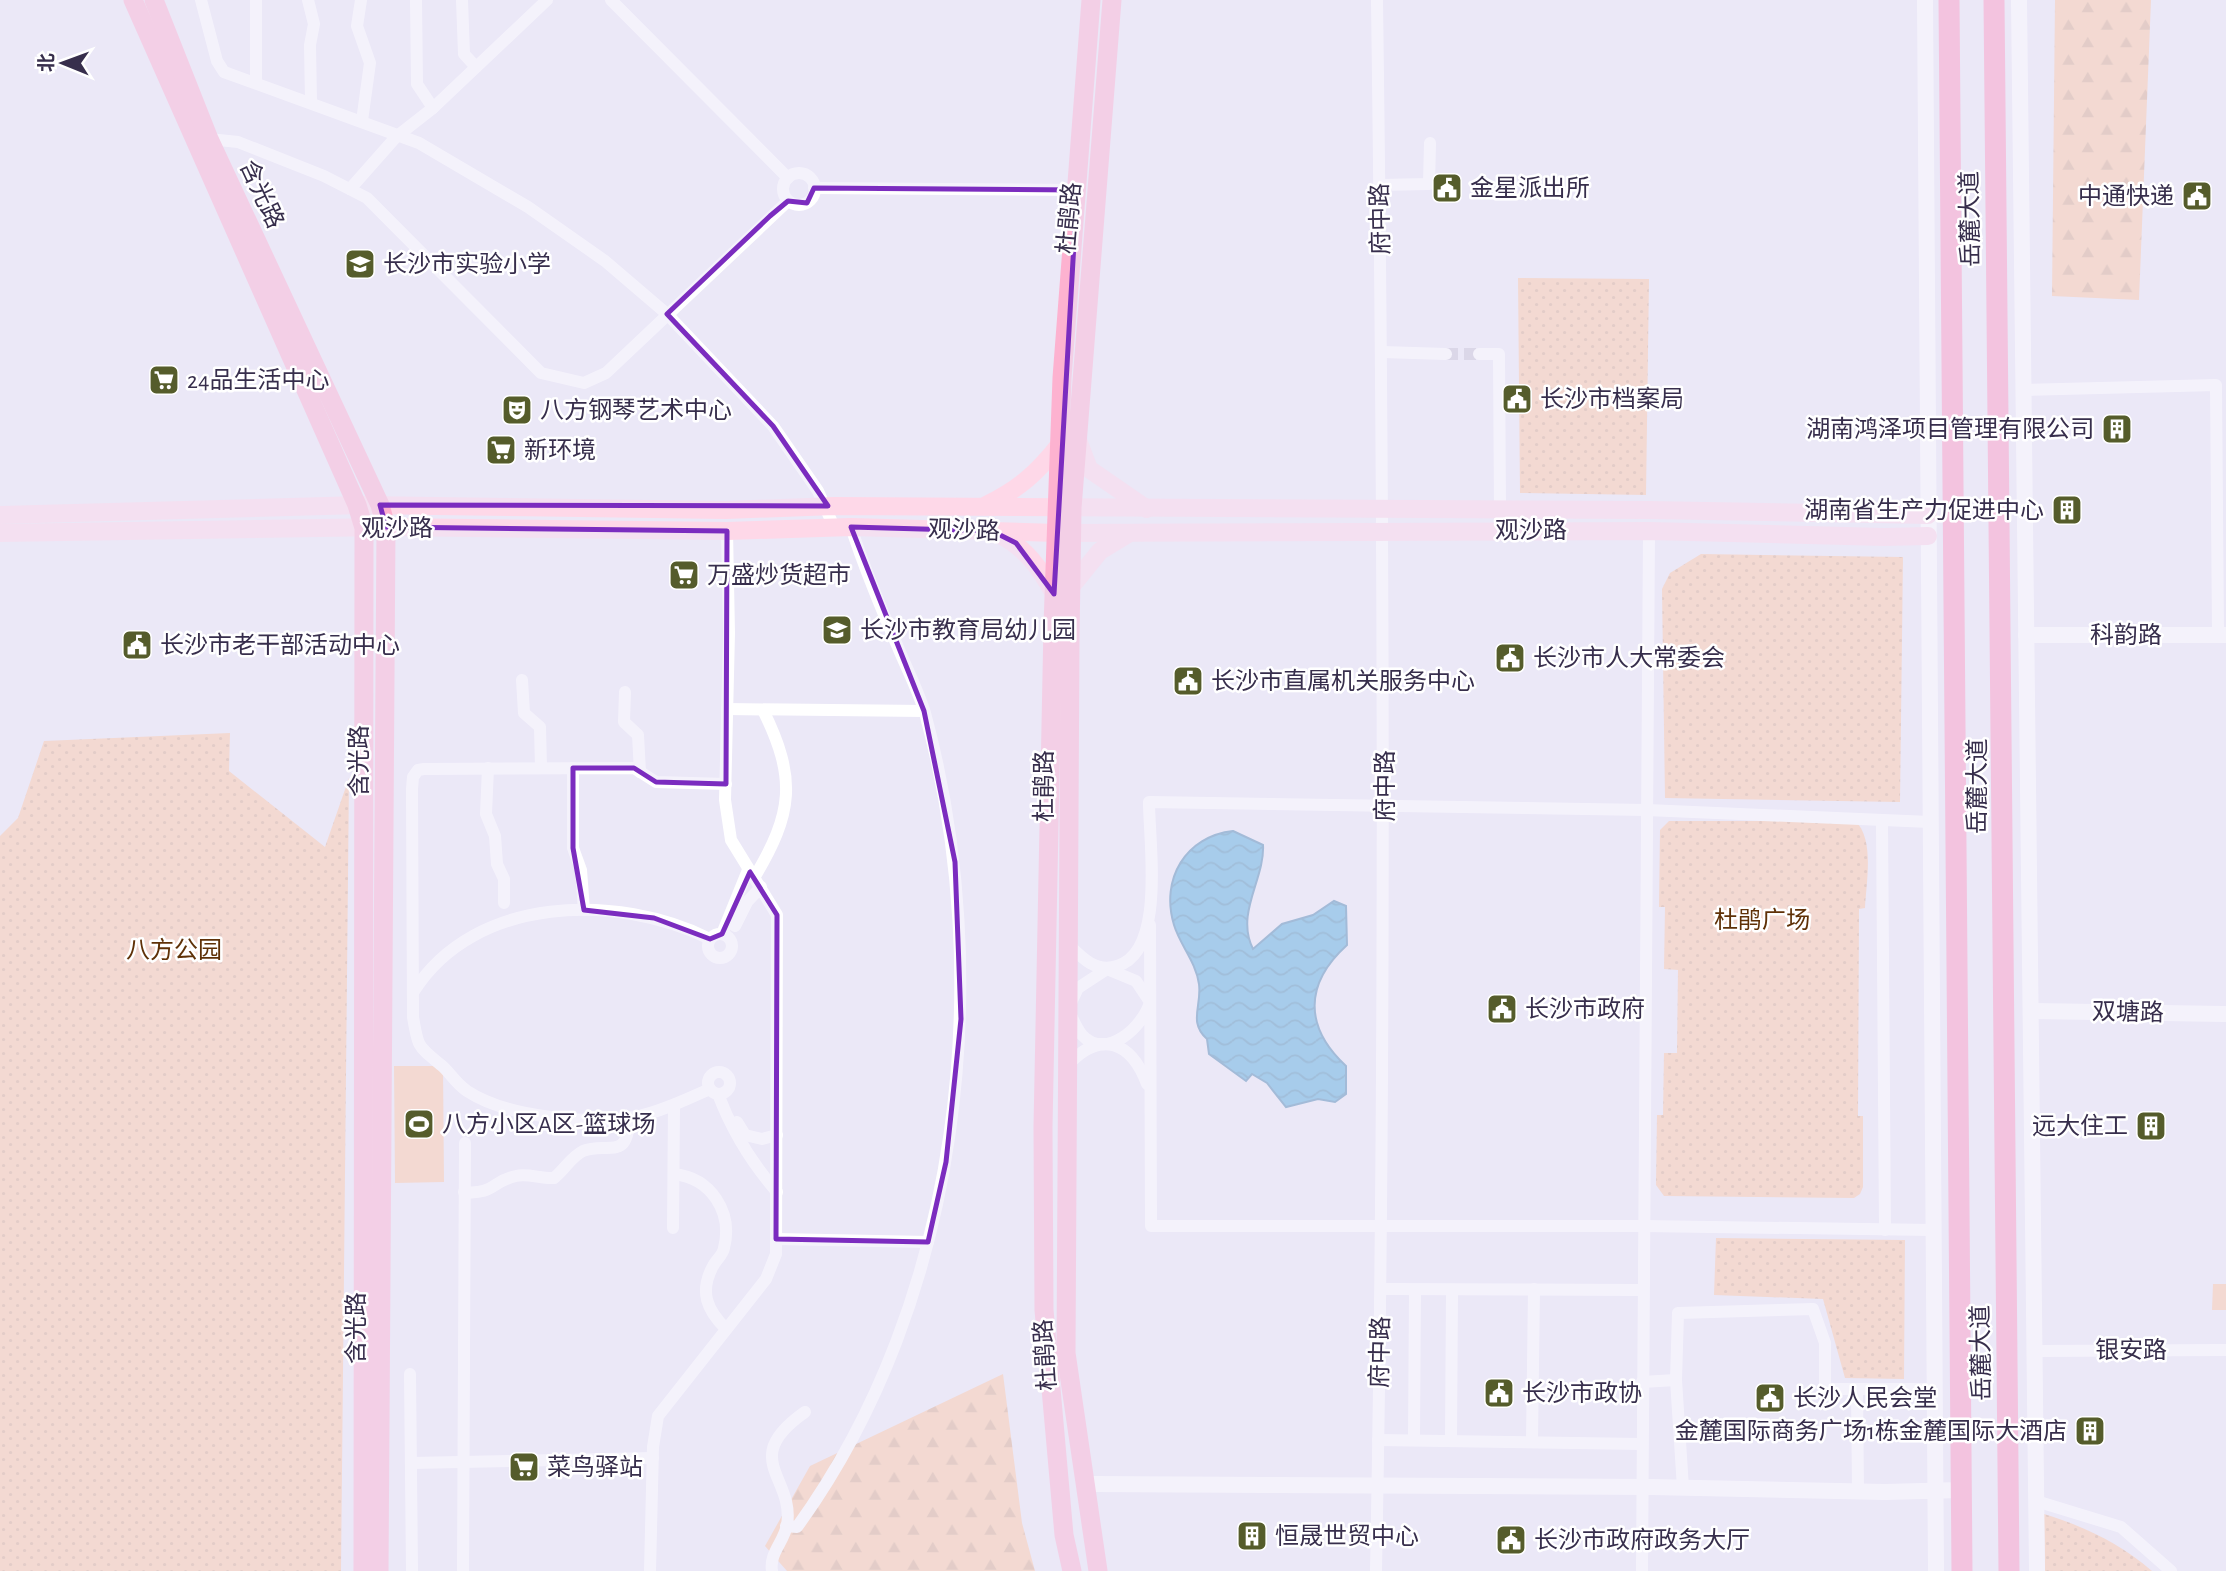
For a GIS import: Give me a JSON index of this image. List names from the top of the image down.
{
  "streets": {
    "highway": ["岳麓大道"],
    "main road": ["含光路", "杜鹃路", "观沙路"],
    "street": [
      "府中路",
      "科韵路",
      "双塘路",
      "银安路"
    ]
  },
  "crossings": [
    ["含光路", "观沙路"],
    ["杜鹃路", "观沙路"],
    ["府中路", "观沙路"]
  ],
  "parks": ["杜鹃广场", "八方公园"],
  "places": {
    "public building": [
      "金星派出所",
      "中通快递",
      "长沙市档案局",
      "长沙市老干部活动中心",
      "长沙市人大常委会",
      "长沙市直属机关服务中心",
      "长沙市政府",
      "长沙市政协",
      "长沙人民会堂",
      "长沙市政府政务大厅"
    ],
    "school or university": ["长沙市实验小学", "长沙市教育局幼儿园"],
    "supermarket": [
      "24品生活中心",
      "新环境",
      "万盛炒货超市",
      "菜鸟驿站"
    ],
    "theatre": ["八方钢琴艺术中心"],
    "building": [
      "湖南鸿泽项目管理有限公司",
      "湖南省生产力促进中心",
      "远大住工",
      "金麓国际商务广场1栋金麓国际大酒店",
      "恒晟世贸中心"
    ],
    "sports": ["八方小区A区-篮球场"]
  },
  "north": "left"
}
